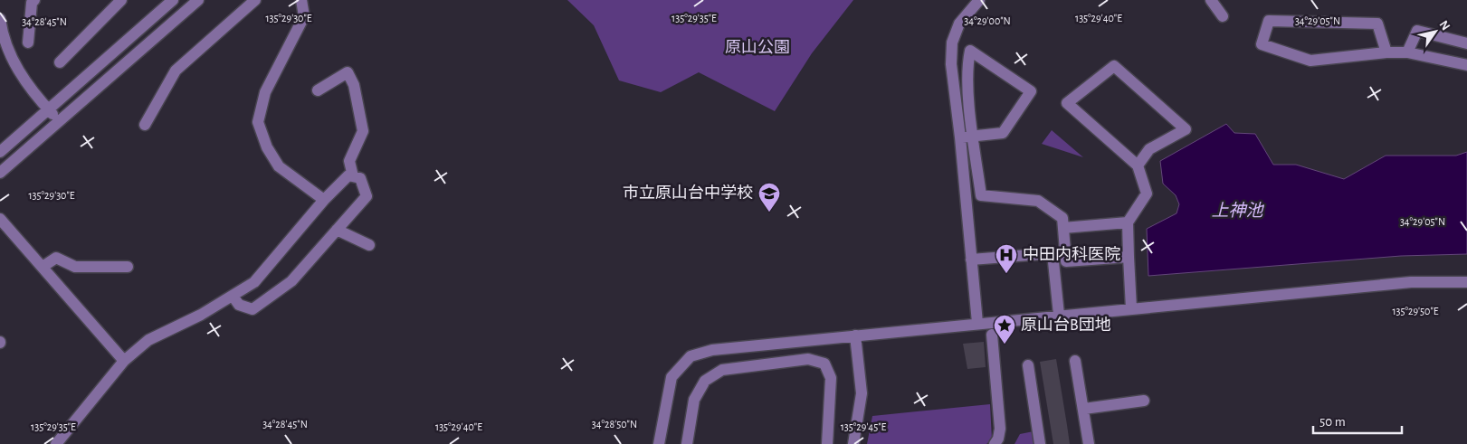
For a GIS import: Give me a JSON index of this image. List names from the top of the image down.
{
  "water": ["上神池"],
  "parks": ["原山公園"],
  "places": {
    "school or university": ["市立原山台中学校"],
    "hospital": ["中田内科医院"],
    "place": ["原山台B団地"]
  },
  "scale_bar": "50 m",
  "north": "top right",
  "coordinates": [
    "135°29'30\"E",
    "135°29'35\"E",
    "135°29'40\"E",
    "34°29'00\"N",
    "34°29'05\"N",
    "34°28'45\"N",
    "135°29'50\"E",
    "34°28'50\"N",
    "135°29'45\"E"
  ]
}
